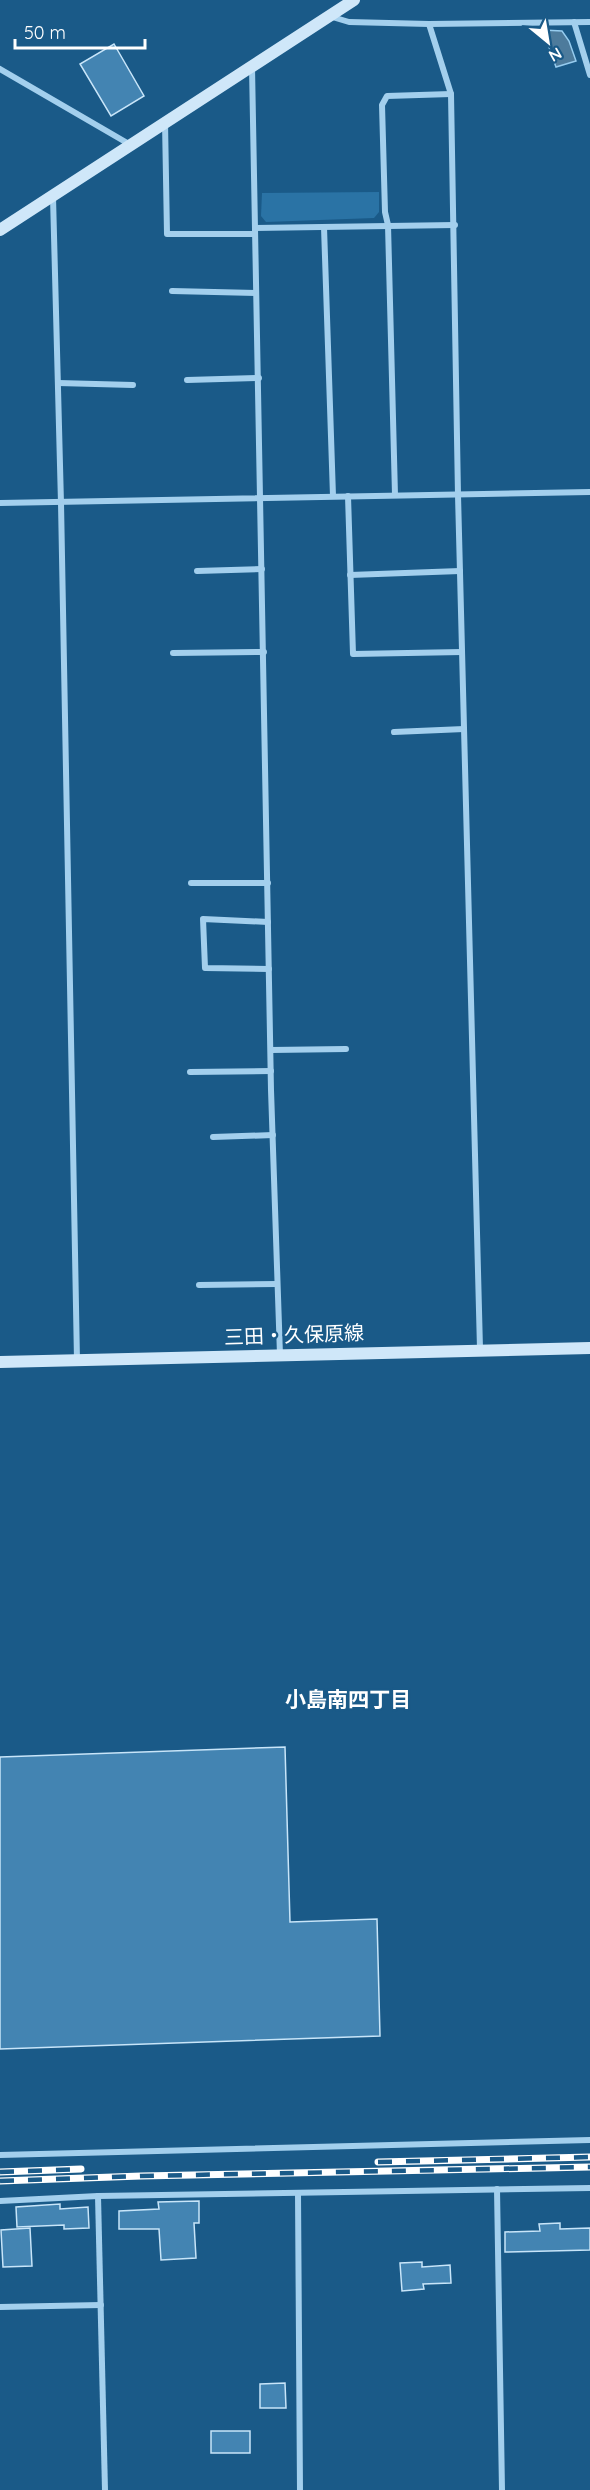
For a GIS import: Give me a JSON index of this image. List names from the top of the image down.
{
  "streets": {
    "street": ["三田・久保原線"]
  },
  "districts": ["小島南四丁目"],
  "scale_bar": "50 m",
  "north": "bottom right"
}
